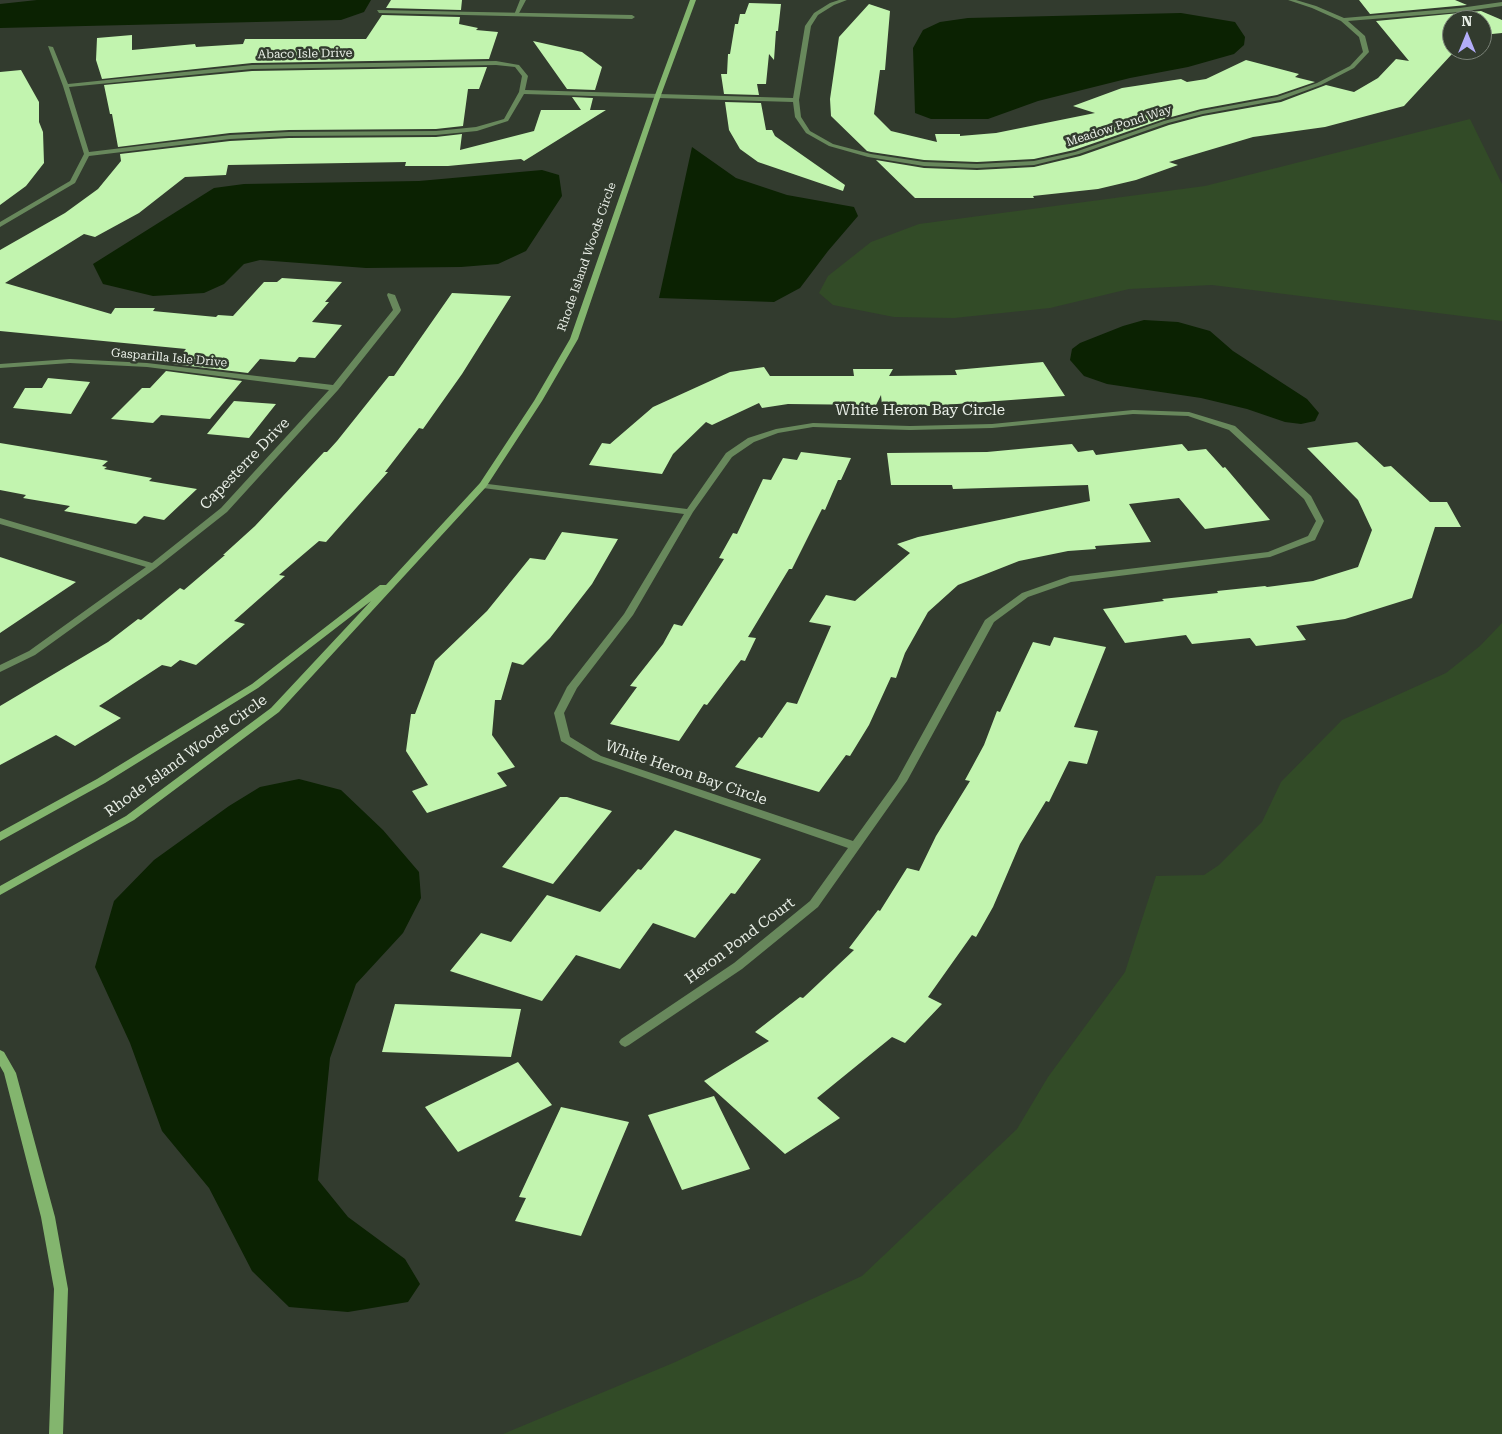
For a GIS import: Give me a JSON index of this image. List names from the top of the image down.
{
  "streets": {
    "street": [
      "Abaco Isle Drive",
      "Meadow Pond Way",
      "Rhode Island Woods Circle",
      "Gasparilla Isle Drive",
      "White Heron Bay Circle",
      "Capesterre Drive",
      "Heron Pond Court"
    ]
  },
  "crossings": [
    ["Gasparilla Isle Drive", "Capesterre Drive"],
    ["White Heron Bay Circle", "Heron Pond Court"]
  ],
  "north": "top"
}
